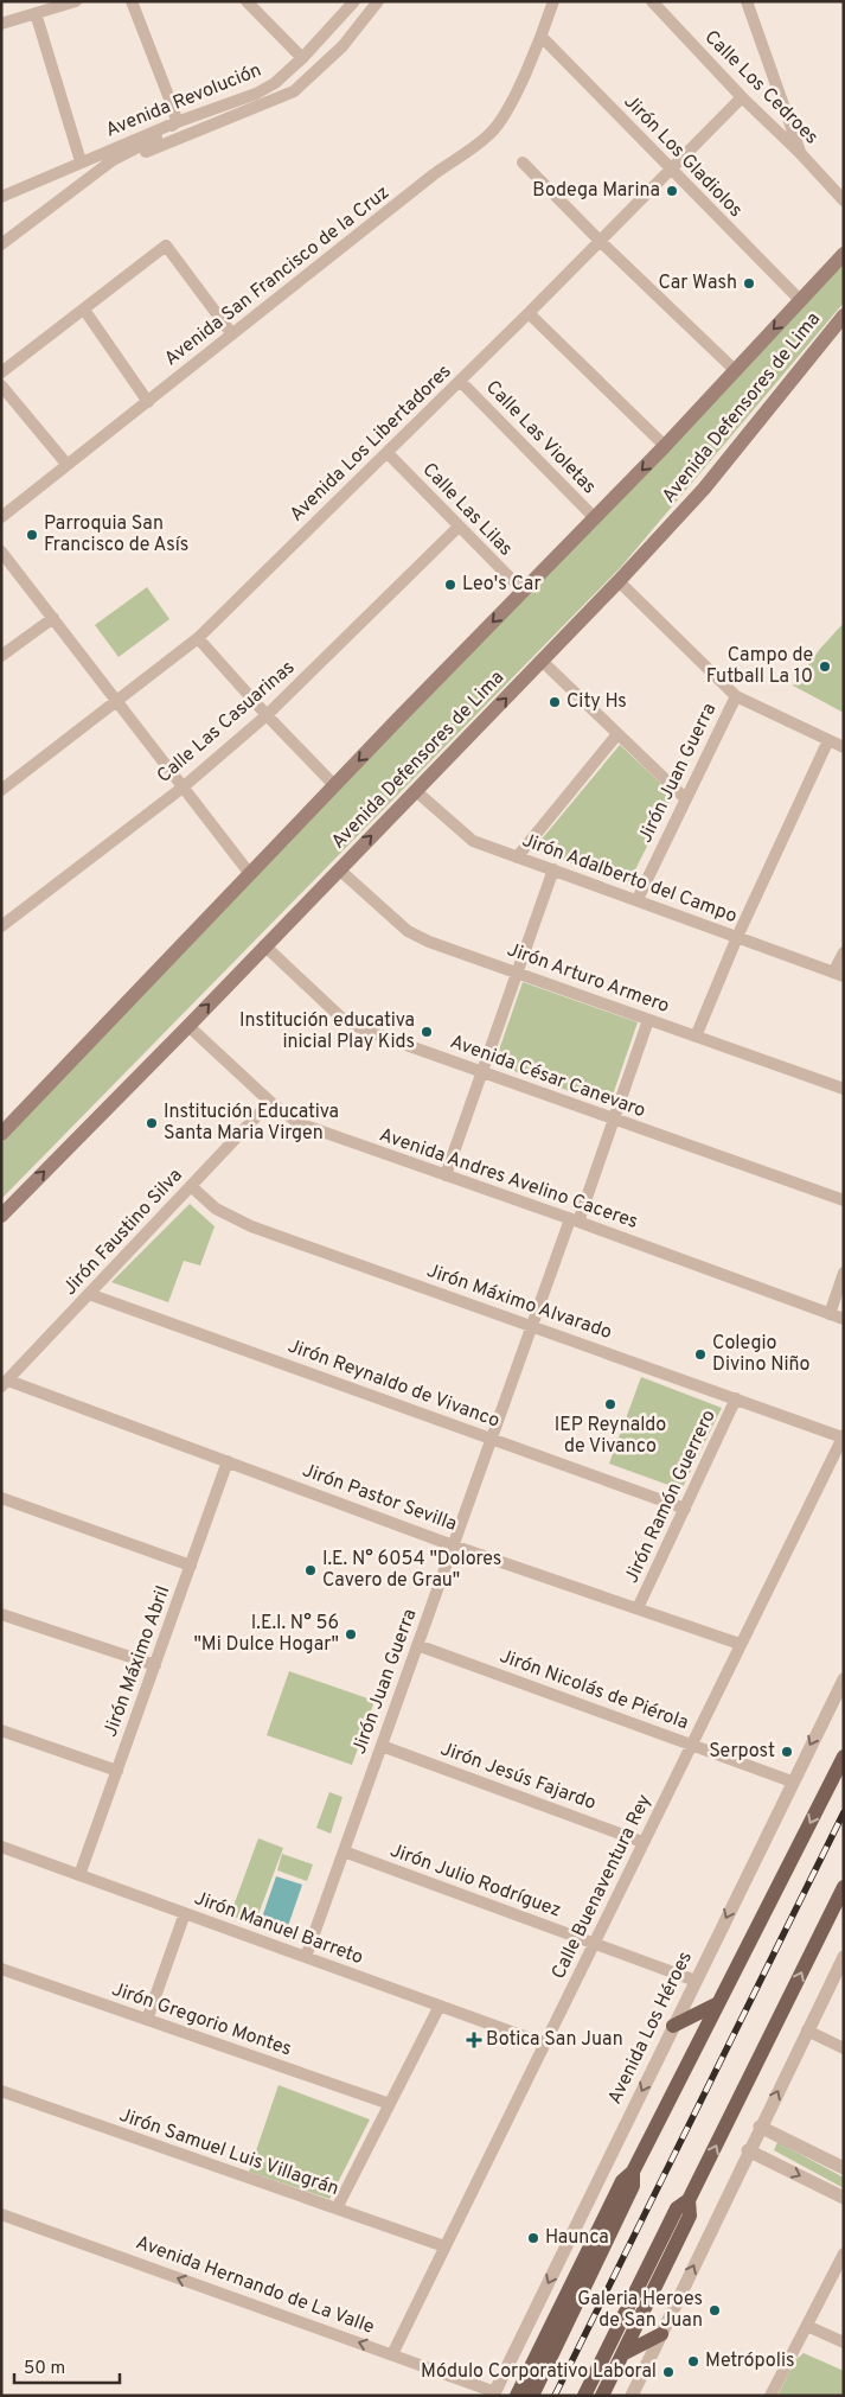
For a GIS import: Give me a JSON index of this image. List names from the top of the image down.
{
  "streets": {
    "main road": ["Avenida Defensores de Lima"],
    "street": [
      "Calle Los Cedroes",
      "Avenida Revolución",
      "Jirón Los Gladiolos",
      "Avenida San Francisco de la Cruz",
      "Calle Las Violetas",
      "Avenida Los Libertadores",
      "Calle Las Lilas",
      "Calle Las Casuarinas",
      "Jirón Juan Guerra",
      "Jirón Adalberto del Campo",
      "Jirón Arturo Armero",
      "Avenida César Canevaro",
      "Avenida Andres Avelino Caceres",
      "Jirón Faustino Silva",
      "Jirón Máximo Alvarado",
      "Jirón Reynaldo de Vivanco",
      "Jirón Ramón Guerrero",
      "Jirón Pastor Sevilla",
      "Jirón Máximo Abril",
      "Jirón Nicolás de Piérola",
      "Jirón Jesús Fajardo",
      "Jirón Julio Rodríguez",
      "Calle Buenaventura Rey",
      "Jirón Manuel Barreto",
      "Jirón Gregorio Montes",
      "Avenida Los Héroes",
      "Jirón Samuel Luis Villagrán",
      "Avenida Hernando de La Valle"
    ]
  },
  "crossings": [
    ["Calle Los Cedroes", "Avenida Los Libertadores"],
    ["Jirón Los Gladiolos", "Avenida San Francisco de la Cruz"],
    ["Jirón Los Gladiolos", "Avenida Defensores de Lima"],
    ["Jirón Los Gladiolos", "Avenida Los Libertadores"],
    ["Avenida Defensores de Lima", "Calle Las Violetas"],
    ["Avenida Defensores de Lima", "Calle Las Lilas"],
    ["Avenida Defensores de Lima", "Jirón Adalberto del Campo"],
    ["Avenida Defensores de Lima", "Jirón Arturo Armero"],
    ["Avenida Defensores de Lima", "Avenida César Canevaro"],
    ["Avenida Defensores de Lima", "Avenida Andres Avelino Caceres"],
    ["Calle Las Violetas", "Avenida Los Libertadores"],
    ["Avenida Los Libertadores", "Calle Las Lilas"],
    ["Calle Las Lilas", "Calle Las Casuarinas"],
    ["Jirón Juan Guerra", "Jirón Adalberto del Campo"],
    ["Jirón Juan Guerra", "Jirón Arturo Armero"],
    ["Jirón Juan Guerra", "Avenida César Canevaro"],
    ["Jirón Juan Guerra", "Avenida Andres Avelino Caceres"],
    ["Jirón Juan Guerra", "Jirón Máximo Alvarado"],
    ["Jirón Juan Guerra", "Jirón Reynaldo de Vivanco"],
    ["Jirón Juan Guerra", "Jirón Pastor Sevilla"],
    ["Jirón Juan Guerra", "Jirón Nicolás de Piérola"],
    ["Jirón Juan Guerra", "Jirón Jesús Fajardo"],
    ["Jirón Juan Guerra", "Jirón Julio Rodríguez"],
    ["Jirón Juan Guerra", "Jirón Manuel Barreto"],
    ["Avenida Andres Avelino Caceres", "Jirón Faustino Silva"],
    ["Jirón Faustino Silva", "Jirón Máximo Alvarado"],
    ["Jirón Faustino Silva", "Jirón Reynaldo de Vivanco"],
    ["Jirón Faustino Silva", "Jirón Pastor Sevilla"],
    ["Jirón Máximo Alvarado", "Jirón Ramón Guerrero"],
    ["Jirón Máximo Alvarado", "Calle Buenaventura Rey"],
    ["Jirón Reynaldo de Vivanco", "Jirón Ramón Guerrero"],
    ["Jirón Ramón Guerrero", "Jirón Pastor Sevilla"],
    ["Jirón Pastor Sevilla", "Jirón Máximo Abril"],
    ["Jirón Pastor Sevilla", "Calle Buenaventura Rey"],
    ["Jirón Máximo Abril", "Jirón Manuel Barreto"],
    ["Jirón Nicolás de Piérola", "Calle Buenaventura Rey"],
    ["Jirón Nicolás de Piérola", "Avenida Los Héroes"],
    ["Jirón Jesús Fajardo", "Calle Buenaventura Rey"],
    ["Jirón Julio Rodríguez", "Calle Buenaventura Rey"],
    ["Jirón Julio Rodríguez", "Avenida Los Héroes"],
    ["Calle Buenaventura Rey", "Jirón Manuel Barreto"],
    ["Calle Buenaventura Rey", "Jirón Samuel Luis Villagrán"],
    ["Calle Buenaventura Rey", "Avenida Hernando de La Valle"],
    ["Avenida Los Héroes", "Avenida Hernando de La Valle"]
  ],
  "one_way": ["Avenida Los Héroes", "Avenida Hernando de La Valle"],
  "places": {
    "other": [
      "Bodega Marina",
      "Car Wash",
      "Parroquia San Francisco de Asís",
      "Leo's Car",
      "Campo de Futball La 10",
      "City Hs",
      "Institución educativa inicial Play Kids",
      "Institución Educativa Santa Maria Virgen",
      "Colegio Divino Niño",
      "IEP Reynaldo de Vivanco",
      "I.E. N° 6054 \"Dolores Cavero de Grau\"",
      "I.E.I. N° 56 \"Mi Dulce Hogar\"",
      "Serpost",
      "Haunca",
      "Galeria Heroes de San Juan",
      "Metrópolis",
      "Módulo Corporativo Laboral"
    ],
    "health": ["Botica San Juan"]
  },
  "scale_bar": "50 m"
}
